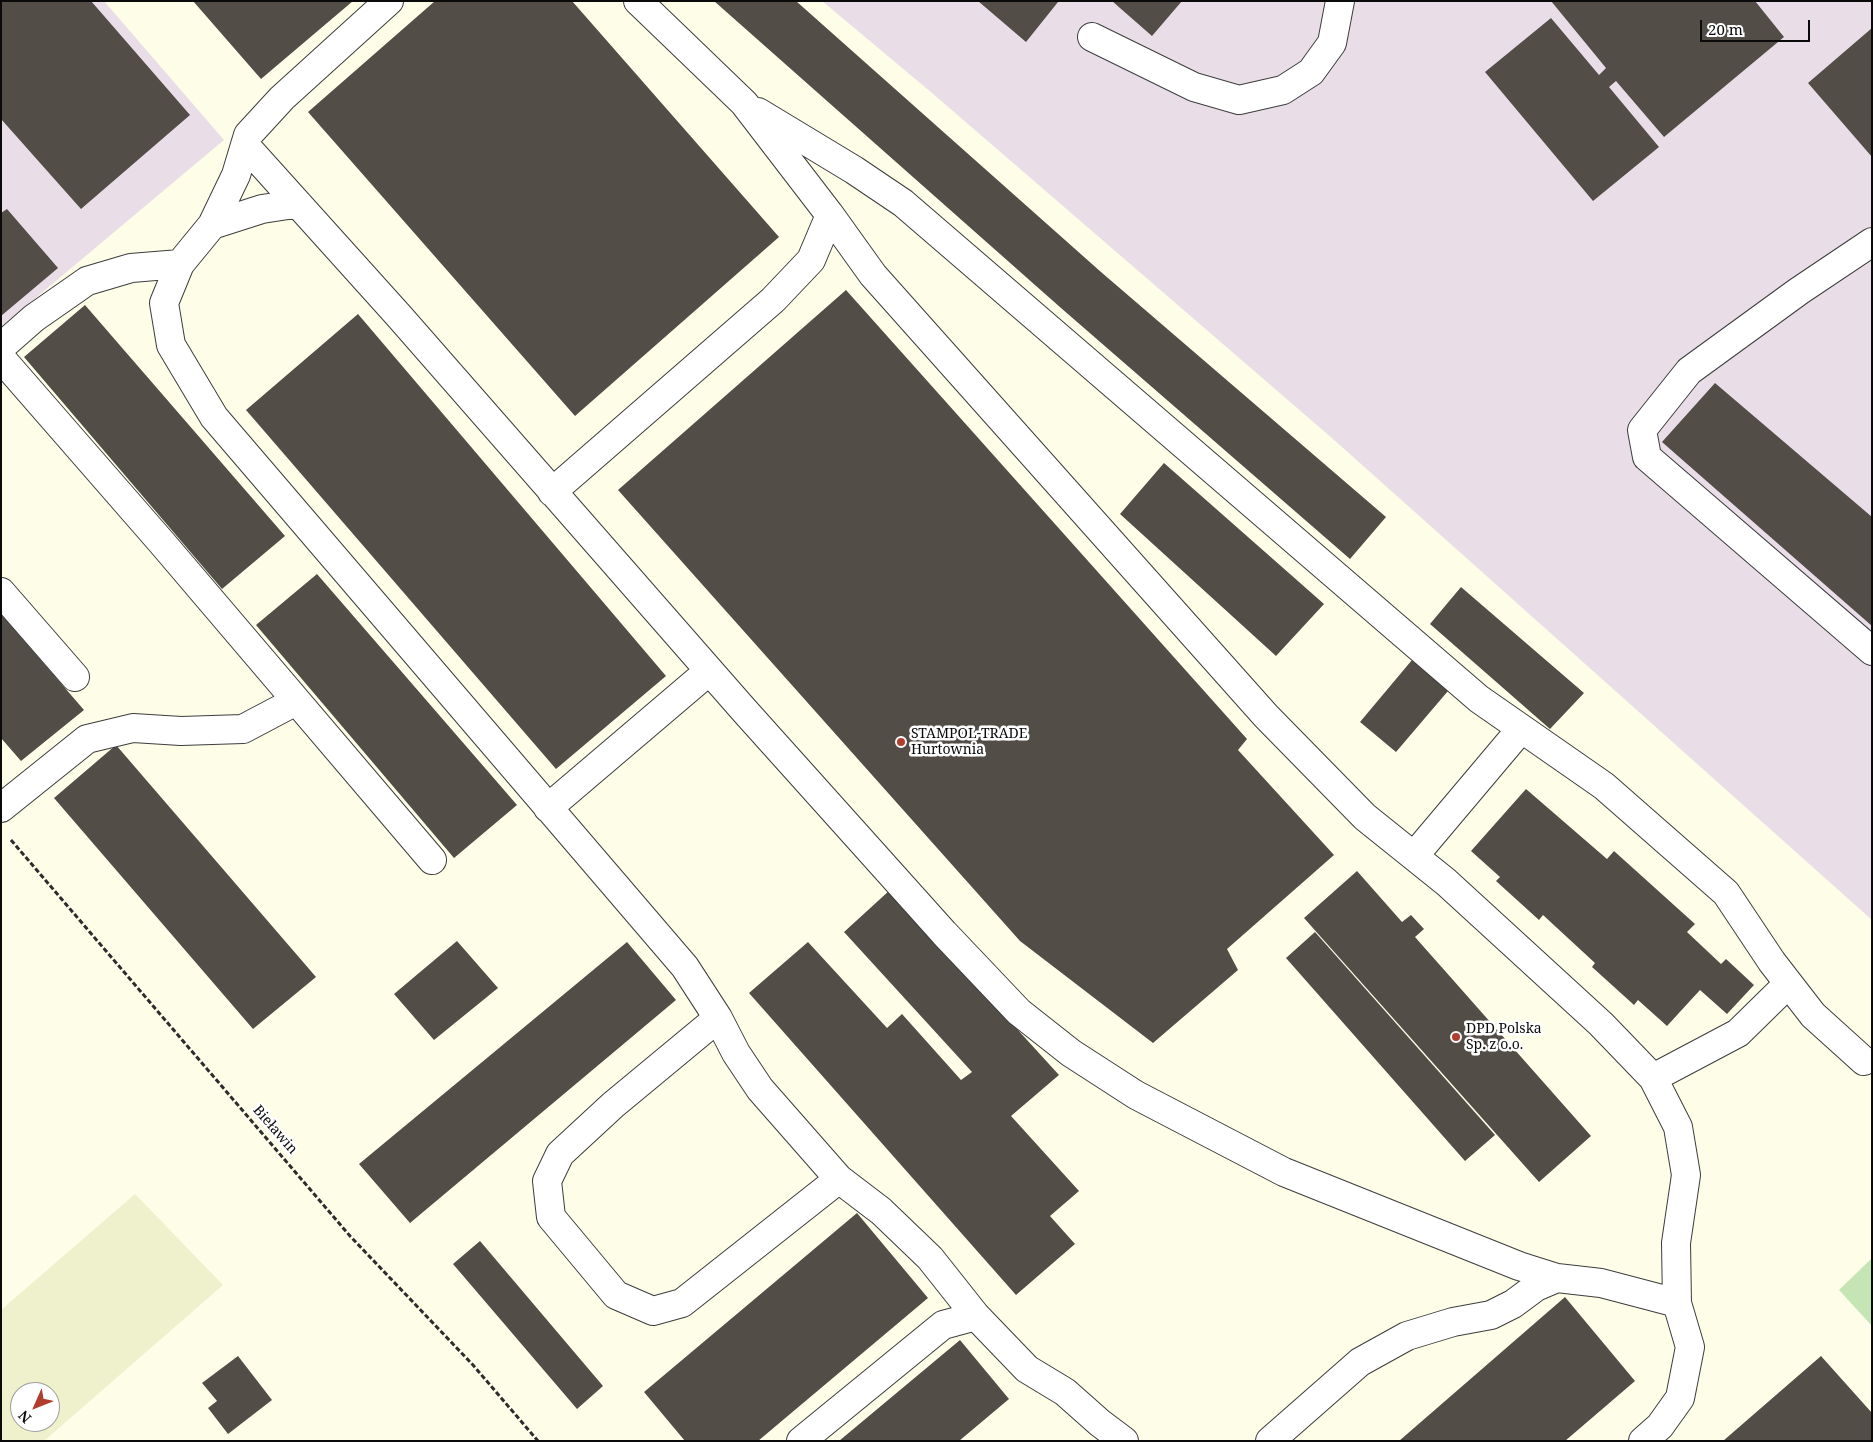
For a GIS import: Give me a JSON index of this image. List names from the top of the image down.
{
  "streets": {
    "path": ["Bieławin"]
  },
  "places": ["STAMPOL-TRADE Hurtownia", "DPD Polska Sp. z o.o."],
  "scale_bar": "20 m",
  "north": "bottom left"
}
